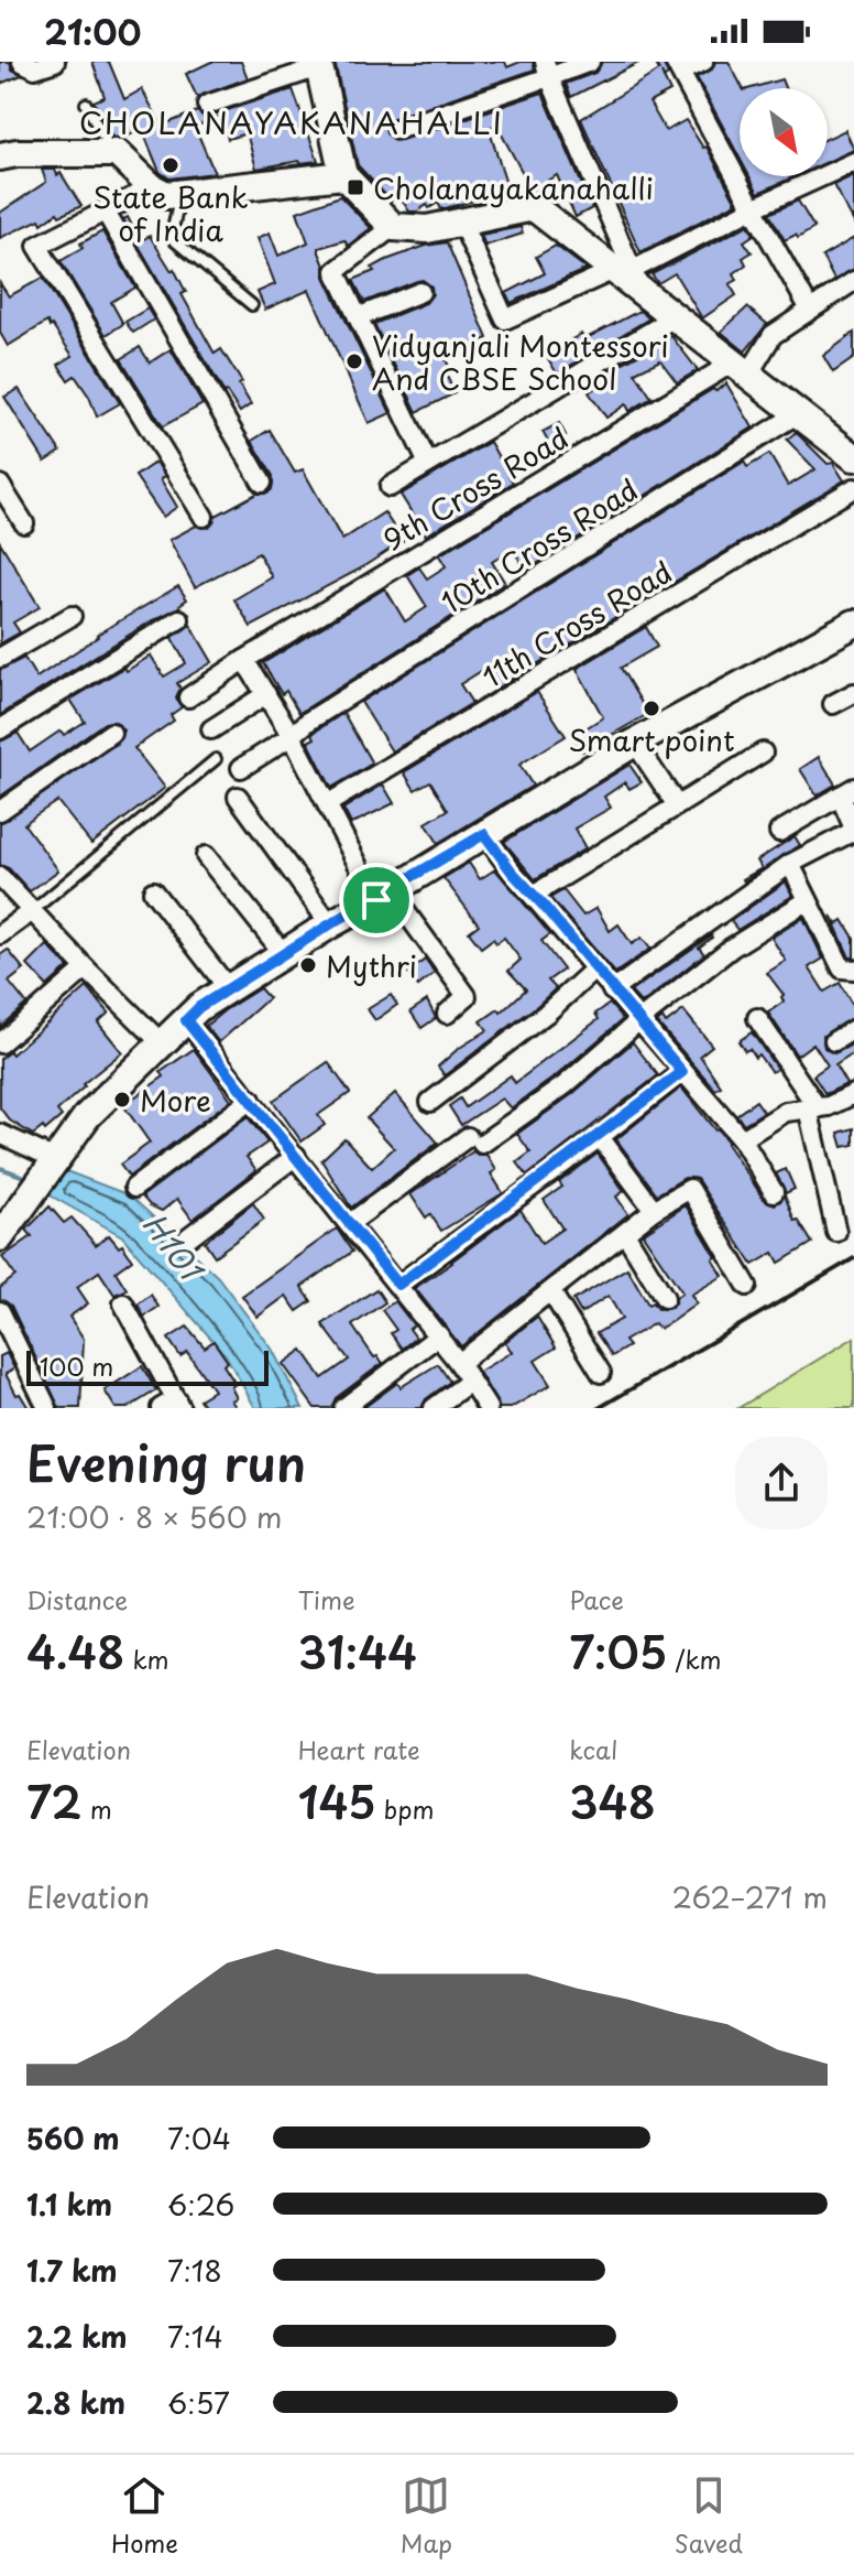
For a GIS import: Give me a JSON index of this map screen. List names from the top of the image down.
{
  "streets": {
    "street": ["9th Cross Road", "10th Cross Road", "11th Cross Road"]
  },
  "districts": ["CHOLANAYAKANAHALLI"],
  "water": ["H101"],
  "places": {
    "other": [
      "State Bank of India",
      "Vidyanjali Montessori And CBSE School",
      "Smart point",
      "Mythri",
      "More"
    ],
    "transit": ["Cholanayakanahalli"]
  },
  "scale_bar": "100 m",
  "north": "bottom right",
  "page": {
    "status": "21:00",
    "scale": "100 m",
    "heading": ["Evening run", "21:00 · 8 × 560 m"],
    "stats": [
      ["Distance", "4.48 km"],
      ["Time", "31:44"],
      ["Pace", "7:05 /km"],
      ["Elevation", "72 m"],
      ["Heart rate", "145 bpm"],
      ["kcal", "348"]
    ],
    "chart": ["Elevation", "262–271 m"],
    "list": [
      {
        "name": "560 m",
        "note": "7:04"
      },
      {
        "name": "1.1 km",
        "note": "6:26"
      },
      {
        "name": "1.7 km",
        "note": "7:18"
      },
      {
        "name": "2.2 km",
        "note": "7:14"
      },
      {
        "name": "2.8 km",
        "note": "6:57"
      }
    ],
    "tabs": ["Home", "Map", "Saved"]
  }
}
